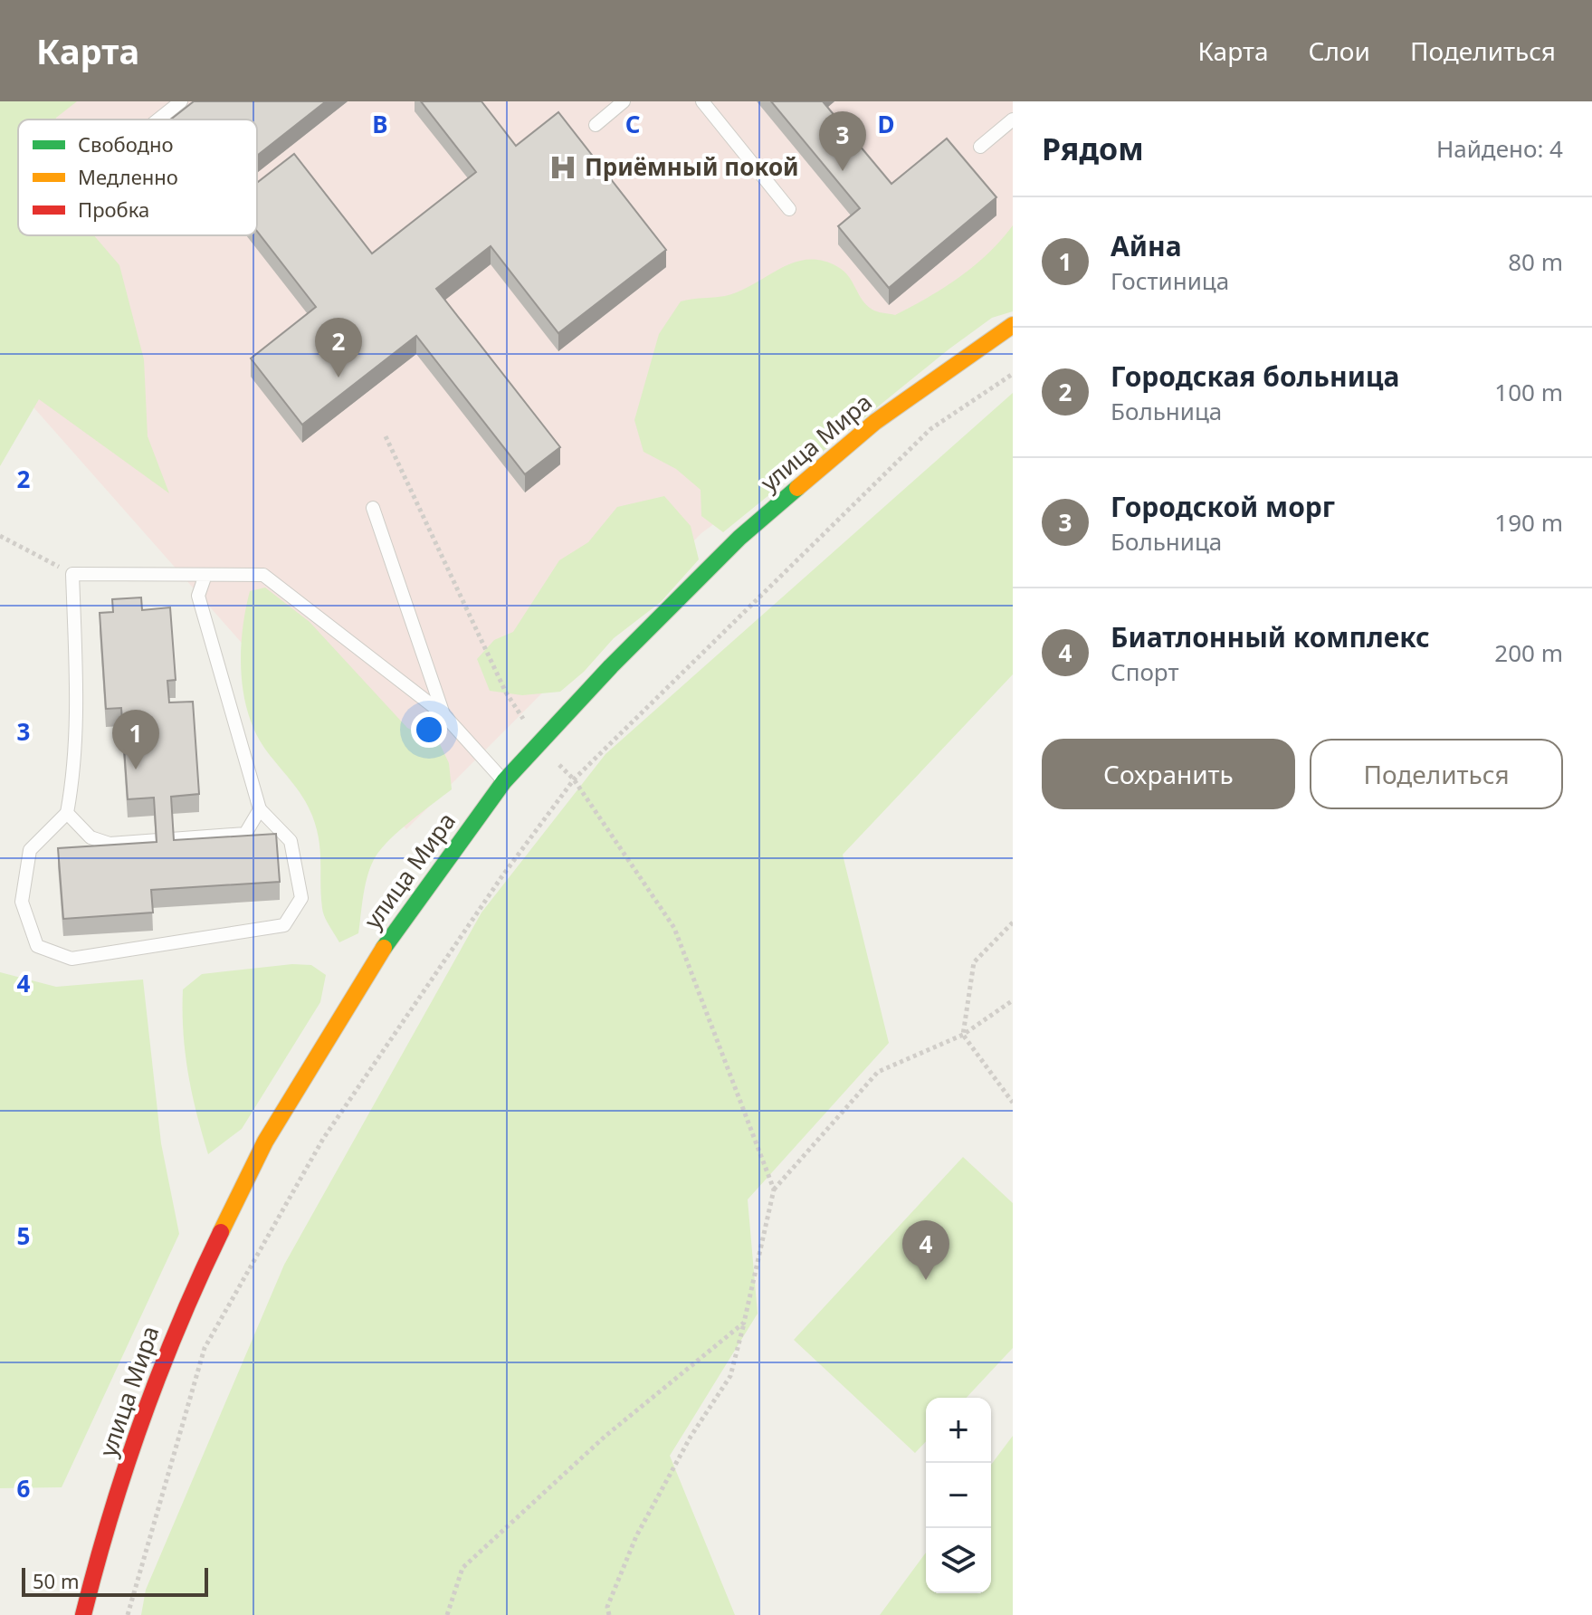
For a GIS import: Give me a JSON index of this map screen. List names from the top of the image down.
{
  "streets": {
    "main road": ["улица Мира"]
  },
  "places": {
    "hospital": ["Приёмный покой"]
  },
  "legend": ["Свободно", "Медленно", "Пробка"],
  "scale_bar": "50 m",
  "page": {
    "header": "Карта",
    "nav": ["Карта", "Слои", "Поделиться"],
    "heading": ["Рядом", "Найдено: 4"],
    "pins": [
      "3",
      "2",
      "1",
      "4"
    ],
    "list": [
      {
        "mark": "1",
        "name": "Айна",
        "note": "Гостиница",
        "value": "80 m"
      },
      {
        "mark": "2",
        "name": "Городская больница",
        "note": "Больница",
        "value": "100 m"
      },
      {
        "mark": "3",
        "name": "Городской морг",
        "note": "Больница",
        "value": "190 m"
      },
      {
        "mark": "4",
        "name": "Биатлонный комплекс",
        "note": "Спорт",
        "value": "200 m"
      }
    ],
    "buttons": ["Сохранить", "Поделиться"],
    "map_buttons": ["+", "−"],
    "scale": "50 m"
  },
  "grid": {
    "columns": ["B", "C", "D"],
    "rows": [
      "2",
      "3",
      "4",
      "5",
      "6"
    ]
  }
}
